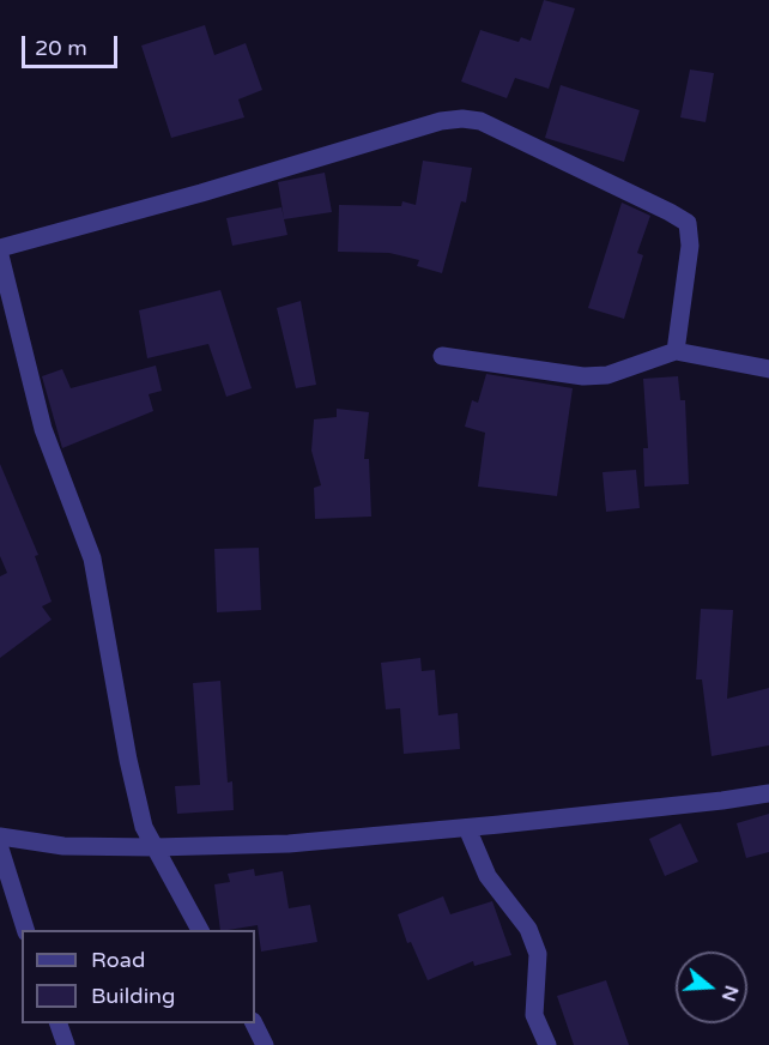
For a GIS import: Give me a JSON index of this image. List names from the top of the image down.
{
  "legend": ["Road", "Building"],
  "scale_bar": "20 m",
  "north": "right"
}
